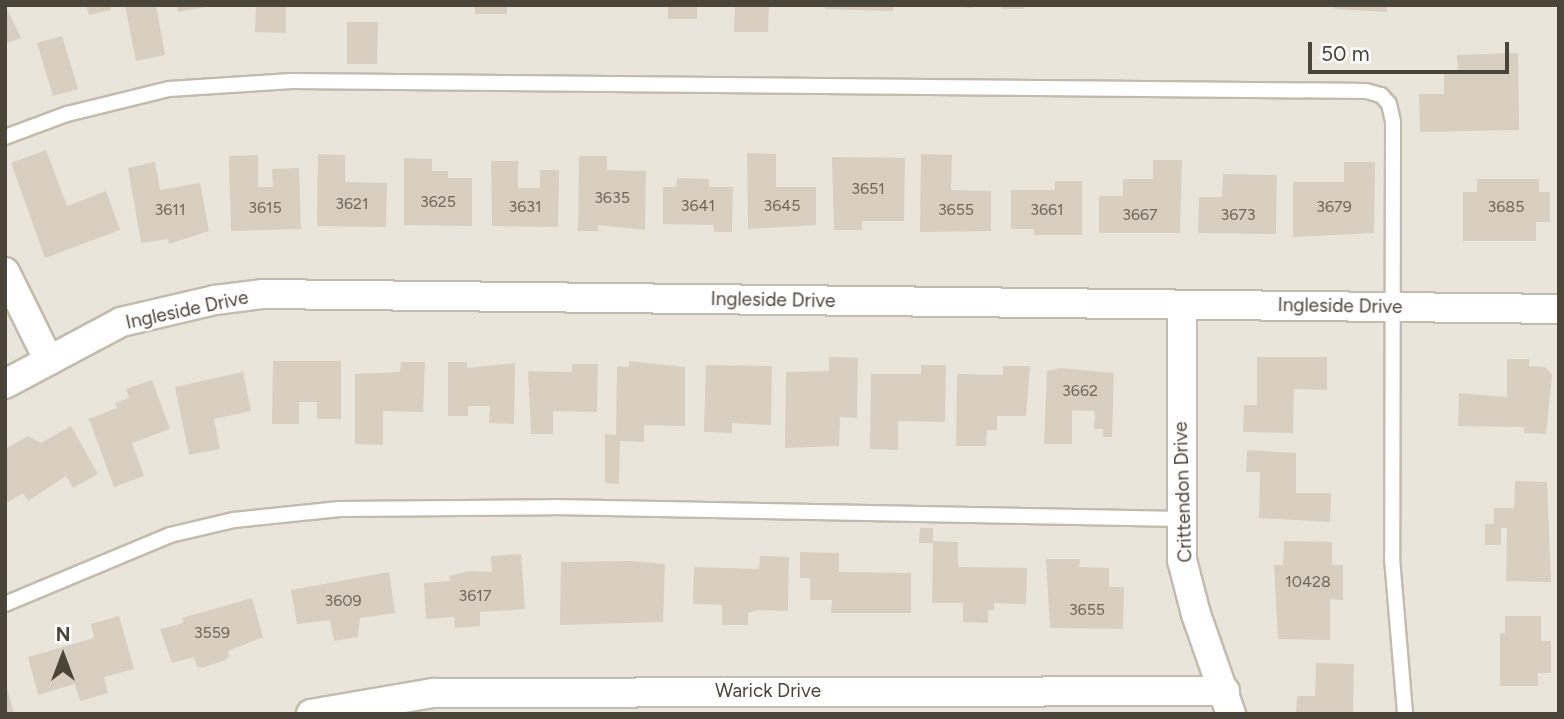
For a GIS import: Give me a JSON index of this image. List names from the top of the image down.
{
  "streets": {
    "street": ["Ingleside Drive", "Crittendon Drive", "Warick Drive"]
  },
  "crossings": [
    ["Ingleside Drive", "Crittendon Drive"],
    ["Crittendon Drive", "Warick Drive"]
  ],
  "house_numbers": [
    "3651",
    "3635",
    "3625",
    "3621",
    "3641",
    "3645",
    "3631",
    "3679",
    "3685",
    "3615",
    "3611",
    "3655",
    "3661",
    "3667",
    "3673",
    "3662",
    "10428",
    "3617",
    "3609",
    "3655",
    "3559"
  ],
  "scale_bar": "50 m",
  "north": "top"
}
